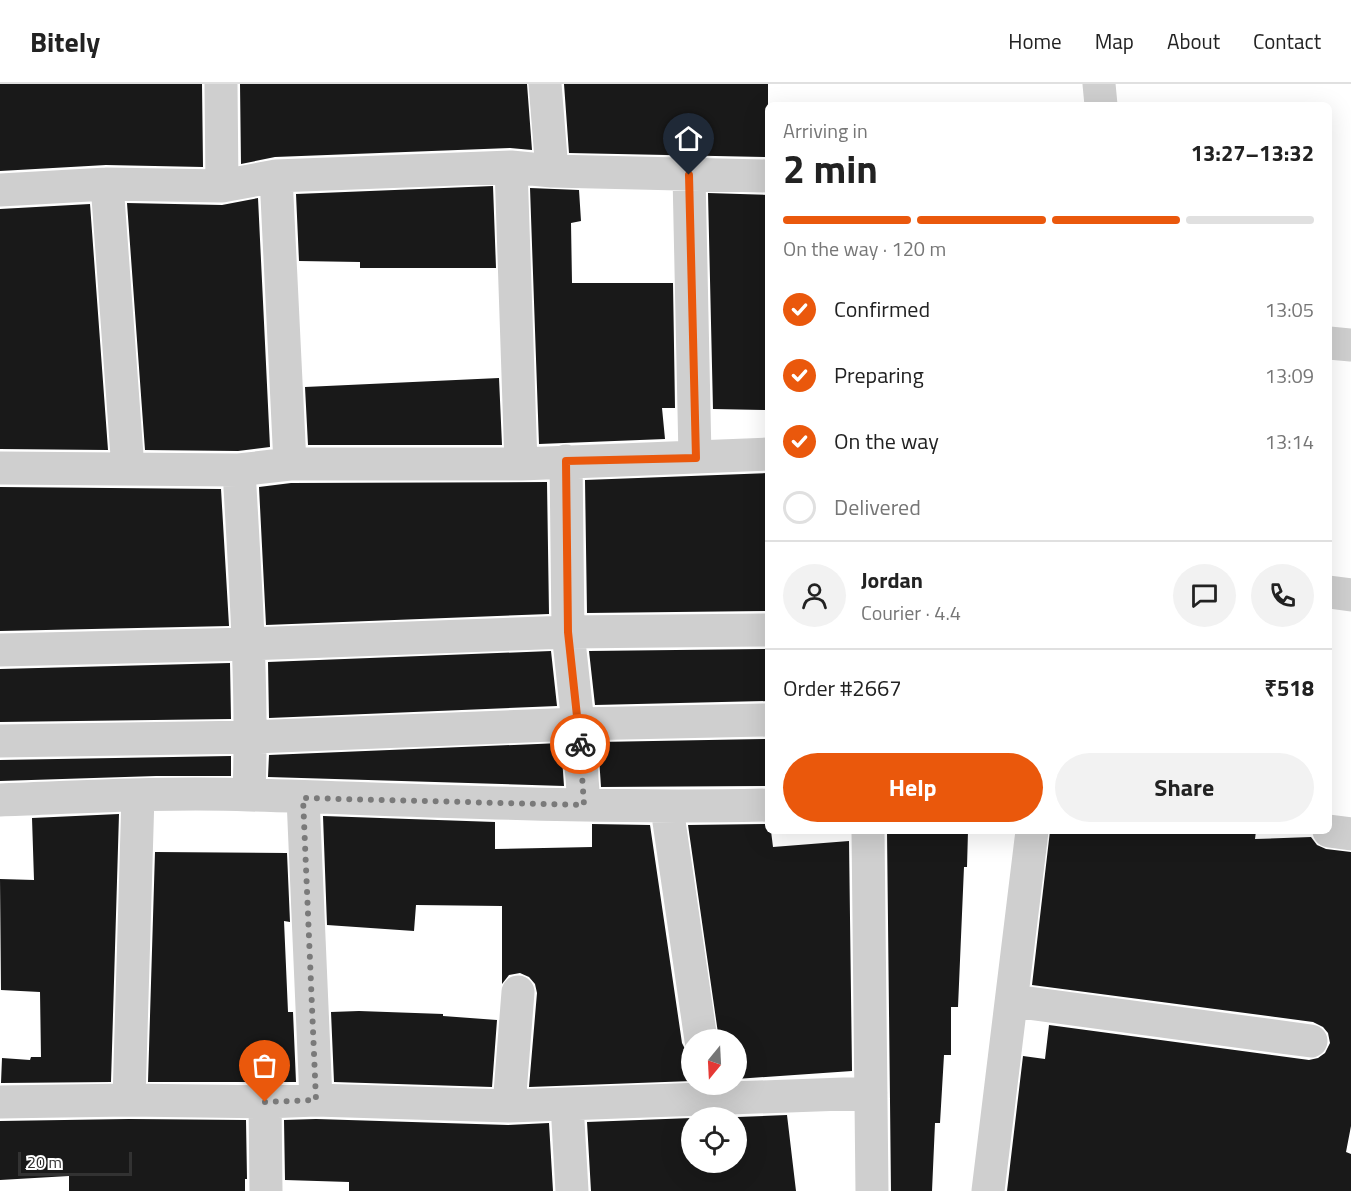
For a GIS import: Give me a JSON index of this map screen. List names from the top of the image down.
{
  "scale_bar": "20 m",
  "north": "bottom",
  "page": {
    "header": "Bitely",
    "nav": [
      "Home",
      "Map",
      "About",
      "Contact"
    ],
    "heading": ["2 min", "Arriving in", "13:27–13:32"],
    "panel": [
      "Jordan",
      "Courier · 4.4",
      "Order #2667",
      "₹518"
    ],
    "bar": "On the way · 120 m",
    "list": [
      ["Confirmed", "13:05"],
      ["Preparing", "13:09"],
      ["On the way", "13:14"],
      "Delivered"
    ],
    "buttons": ["Help", "Share"],
    "scale": "20 m"
  }
}
